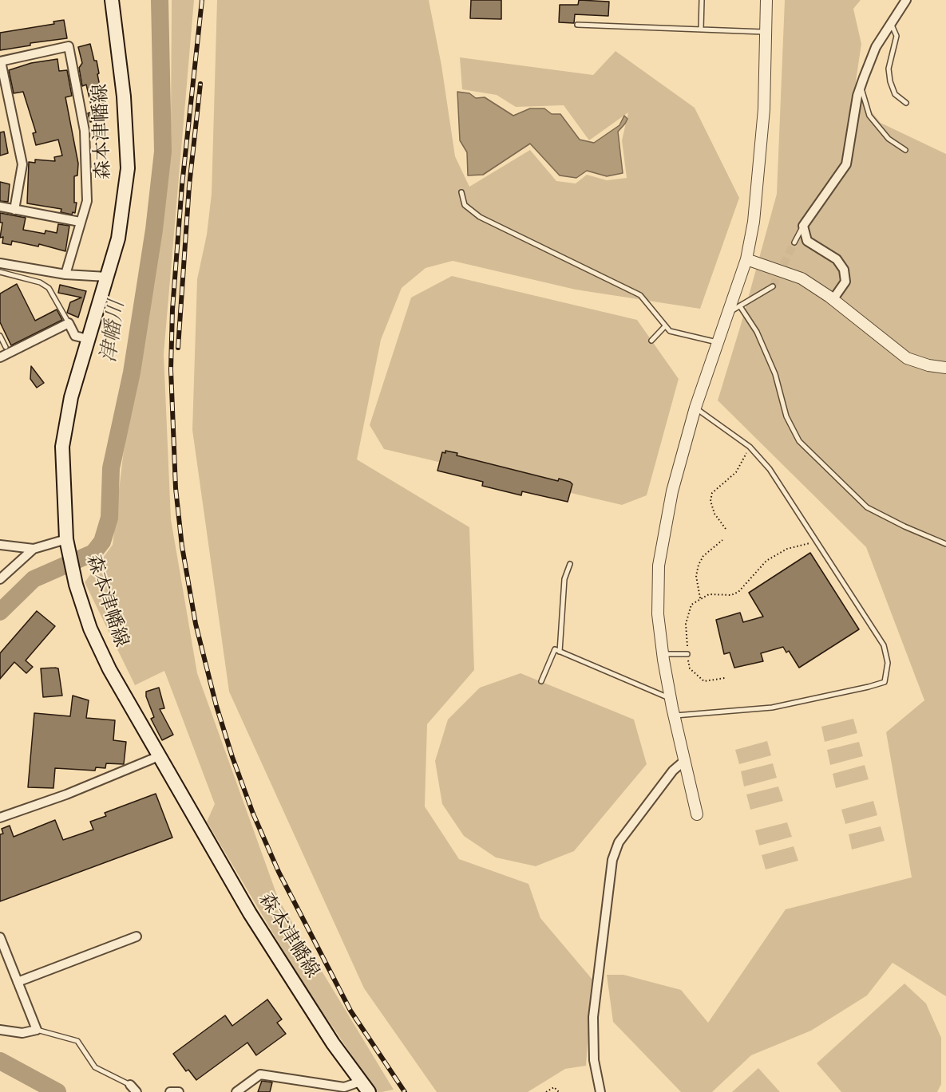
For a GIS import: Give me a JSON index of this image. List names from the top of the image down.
{
  "streets": {
    "main road": ["森本津幡線"]
  },
  "water": ["津幡川"]
}
